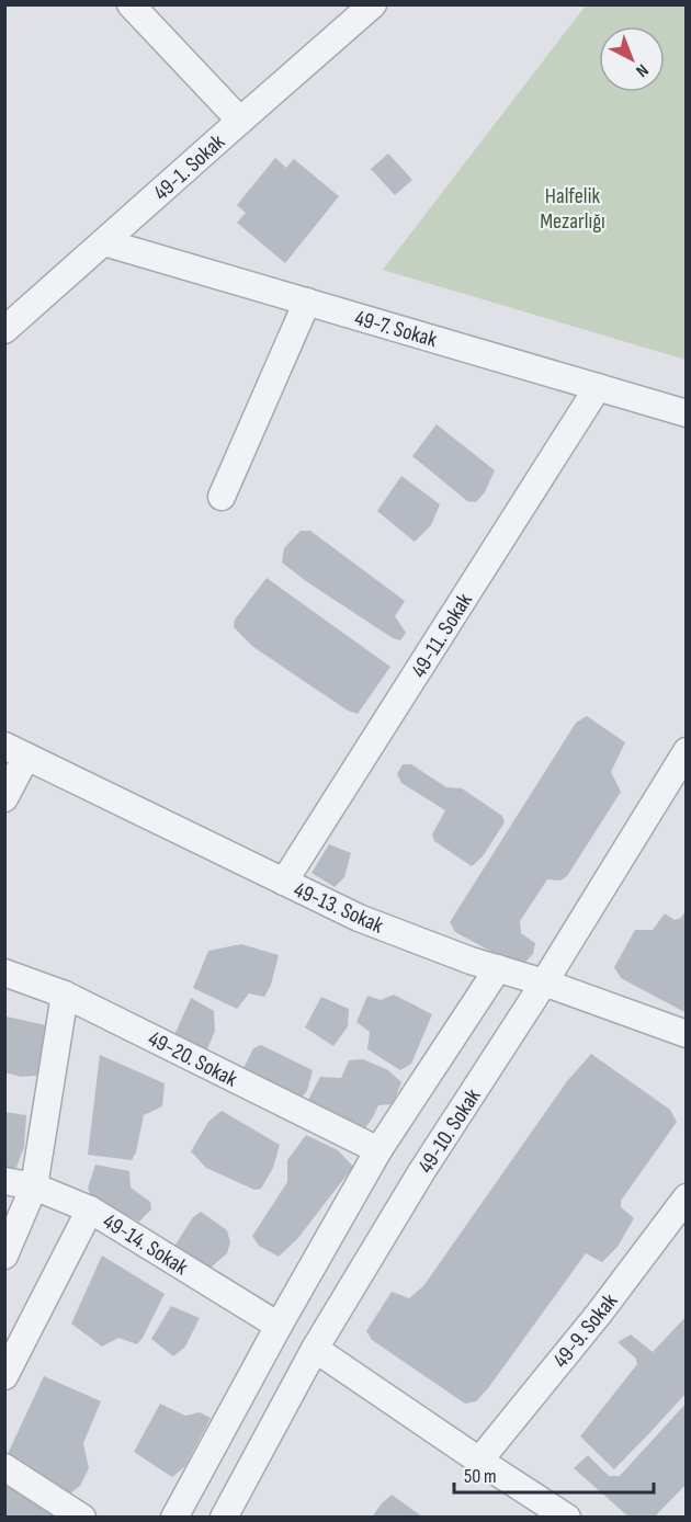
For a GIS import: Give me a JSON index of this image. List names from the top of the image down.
{
  "streets": {
    "street": [
      "49-1. Sokak",
      "49-7. Sokak",
      "49-11. Sokak",
      "49-13. Sokak",
      "49-20. Sokak",
      "49-10. Sokak",
      "49-14. Sokak",
      "49-9. Sokak"
    ]
  },
  "crossings": [
    ["49-1. Sokak", "49-7. Sokak"],
    ["49-7. Sokak", "49-11. Sokak"],
    ["49-11. Sokak", "49-13. Sokak"],
    ["49-13. Sokak", "49-10. Sokak"]
  ],
  "parks": ["Halfelik Mezarlığı"],
  "scale_bar": "50 m",
  "north": "bottom right"
}
